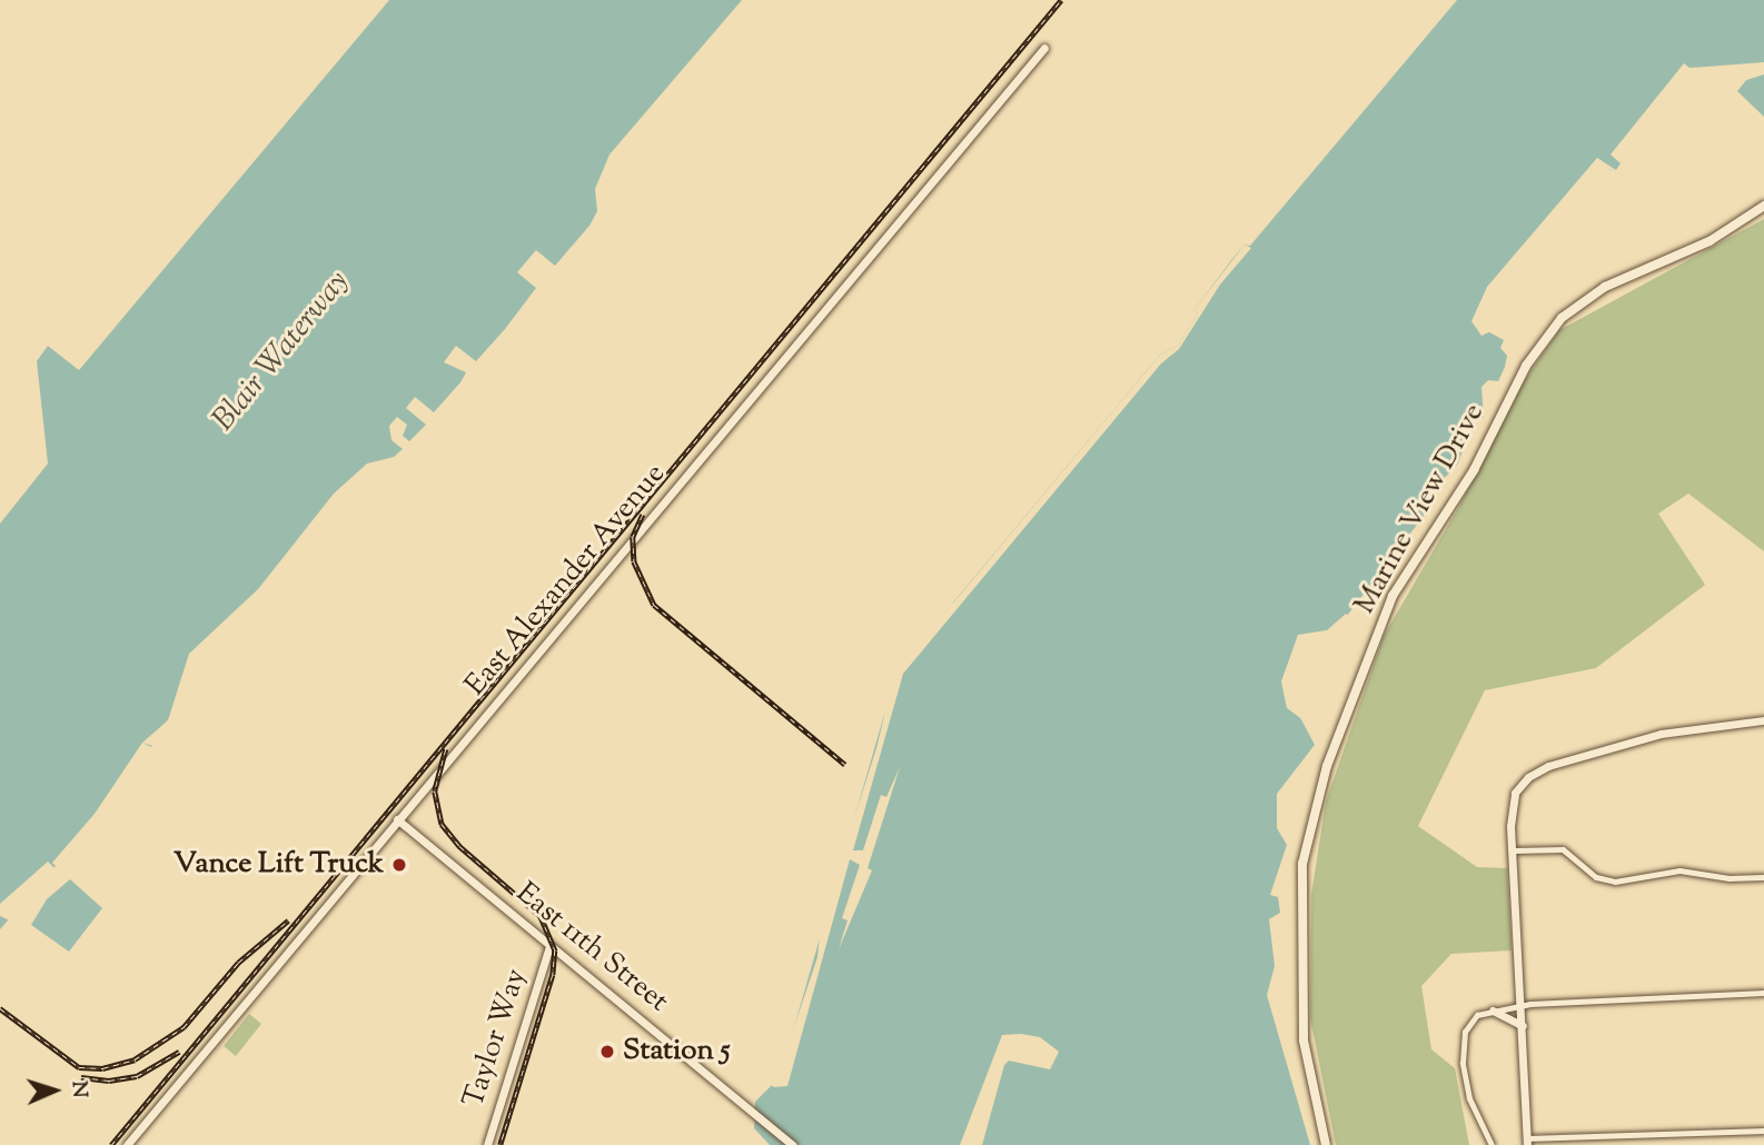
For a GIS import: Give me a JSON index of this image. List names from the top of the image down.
{
  "streets": {
    "main road": ["Marine View Drive"],
    "street": ["East Alexander Avenue", "East 11th Street", "Taylor Way"]
  },
  "crossings": [
    ["East Alexander Avenue", "East 11th Street"],
    ["East 11th Street", "Taylor Way"]
  ],
  "water": ["Blair Waterway"],
  "places": ["Vance Lift Truck", "Station 5"],
  "north": "right"
}
